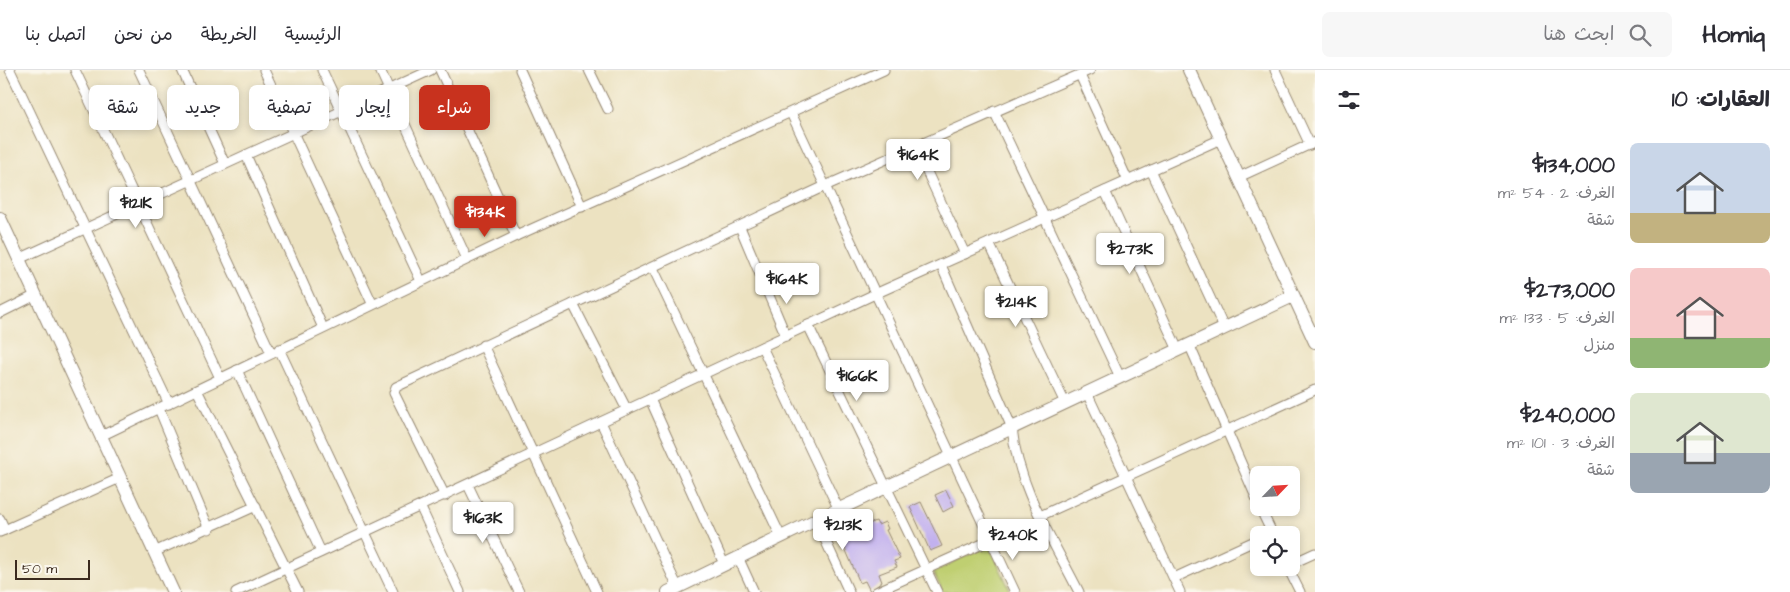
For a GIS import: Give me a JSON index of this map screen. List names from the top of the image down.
{
  "scale_bar": "50 m",
  "north": "top right",
  "page": {
    "header": "Homiq",
    "search": "ابحث هنا",
    "nav": [
      "الرئيسية",
      "الخريطة",
      "من نحن",
      "اتصل بنا"
    ],
    "heading": "العقارات: 10",
    "chip": [
      "شراء",
      "إيجار",
      "تصفية",
      "جديد",
      "شقة"
    ],
    "list": [
      {
        "name": "$134,000",
        "note": "الغرف: 2 · 54 m² · شقة"
      },
      {
        "name": "$273,000",
        "note": "الغرف: 5 · 133 m² · منزل"
      },
      {
        "name": "$240,000",
        "note": "الغرف: 3 · 101 m² · شقة"
      }
    ],
    "price": [
      "$164K",
      "$121K",
      "$134K",
      "$273K",
      "$164K",
      "$214K",
      "$166K",
      "$163K",
      "$213K",
      "$240K"
    ],
    "scale": "50 m"
  }
}
